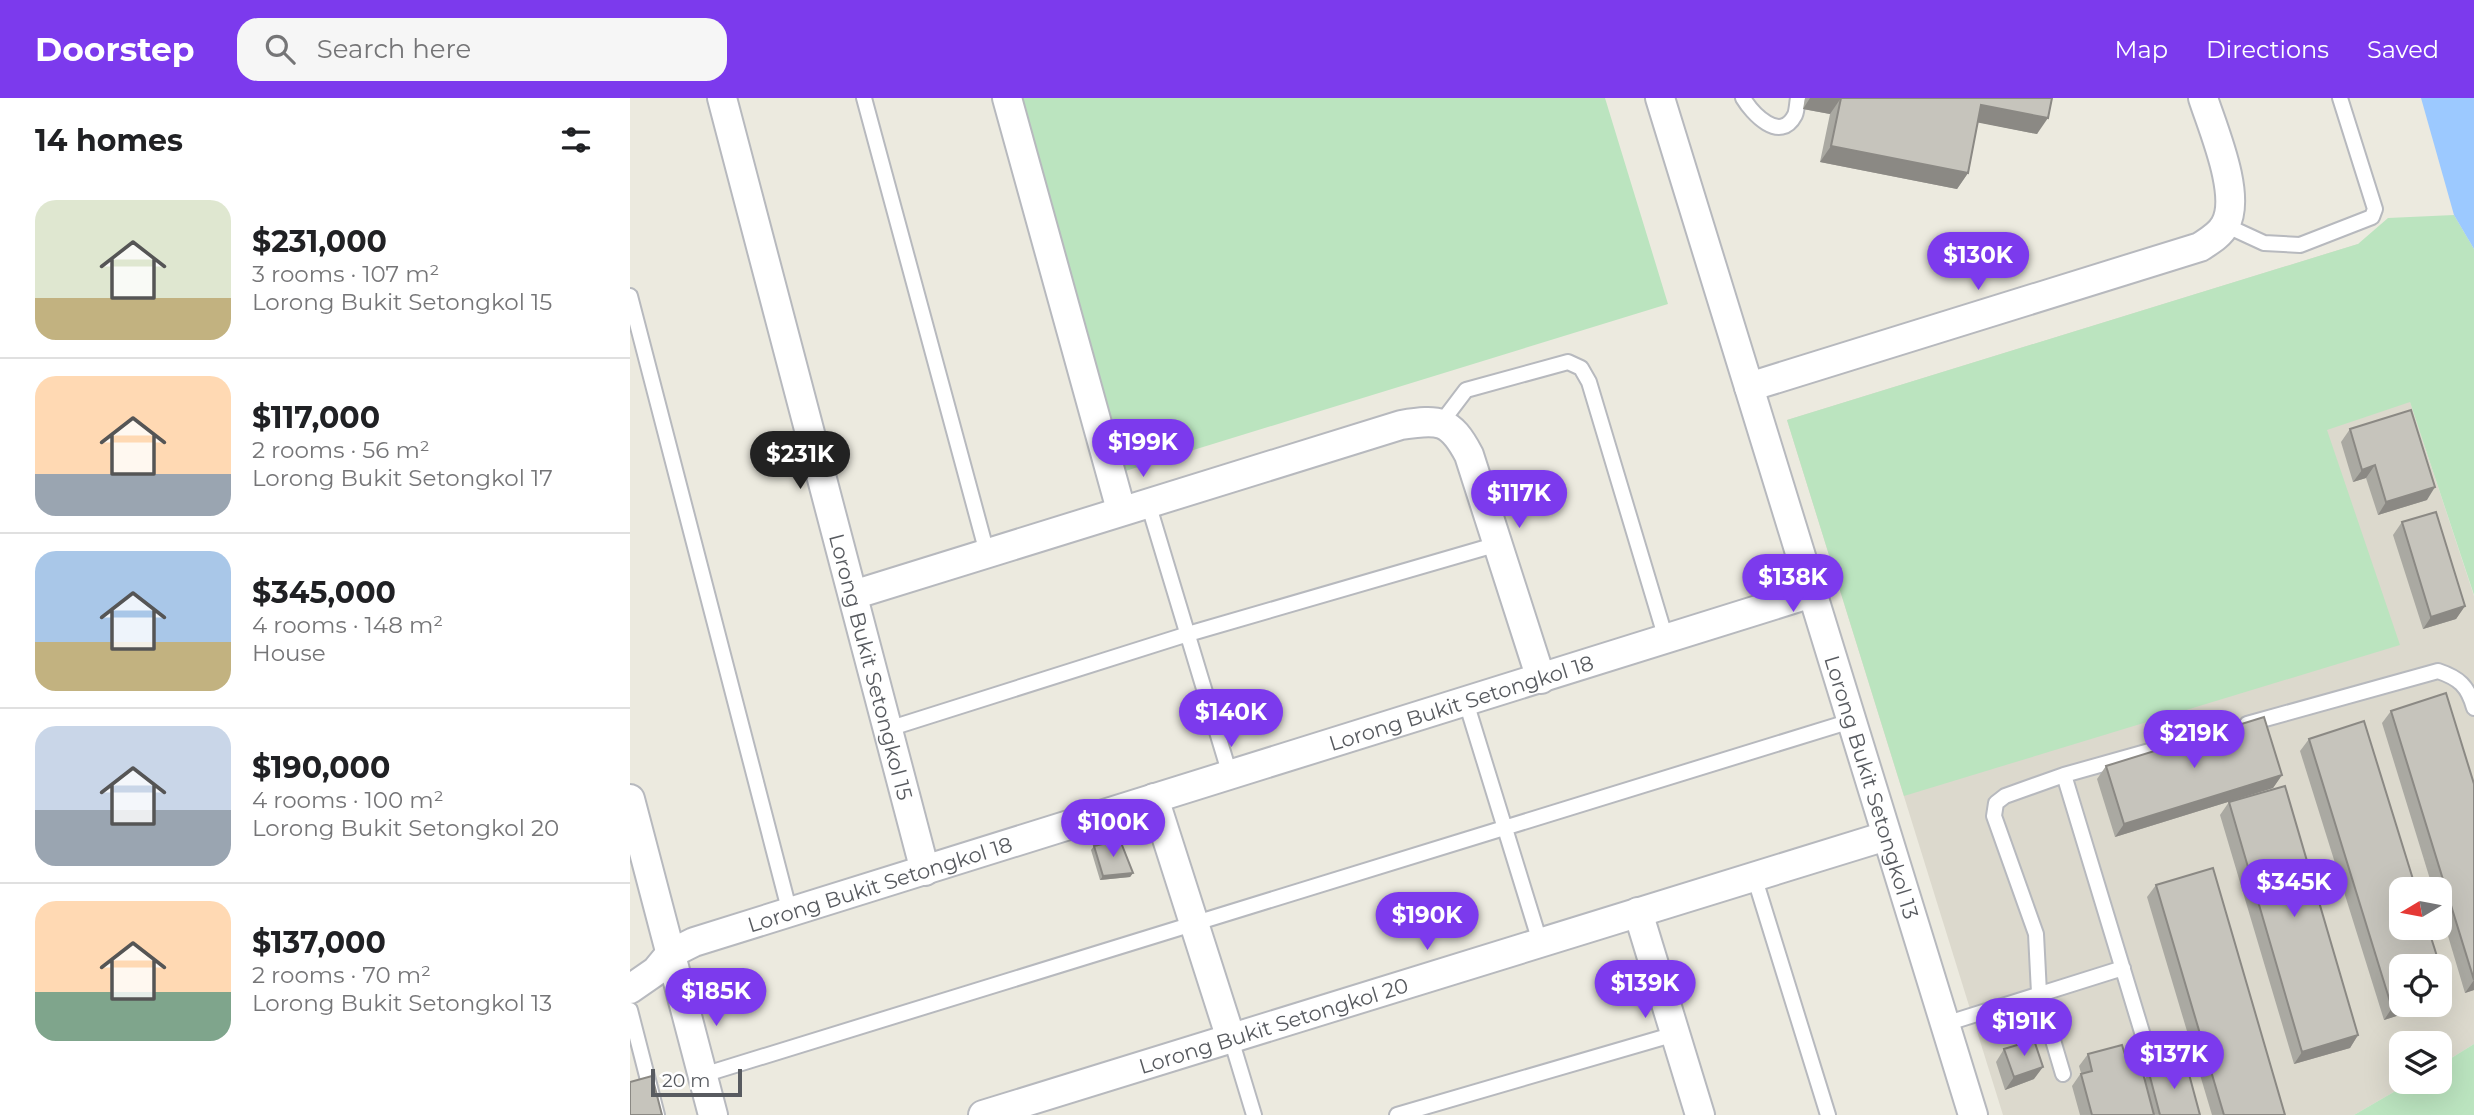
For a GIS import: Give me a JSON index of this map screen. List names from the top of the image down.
{
  "streets": {
    "street": [
      "Lorong Bukit Setongkol 15",
      "Lorong Bukit Setongkol 18",
      "Lorong Bukit Setongkol 13",
      "Lorong Bukit Setongkol 20"
    ]
  },
  "crossings": [
    ["Lorong Bukit Setongkol 15", "Lorong Bukit Setongkol 18"],
    ["Lorong Bukit Setongkol 18", "Lorong Bukit Setongkol 13"],
    ["Lorong Bukit Setongkol 13", "Lorong Bukit Setongkol 20"]
  ],
  "scale_bar": "20 m",
  "north": "left",
  "page": {
    "header": "Doorstep",
    "search": "Search here",
    "nav": ["Map", "Directions", "Saved"],
    "heading": "14 homes",
    "list": [
      {
        "name": "$231,000",
        "note": "3 rooms · 107 m² · Lorong Bukit Setongkol 15"
      },
      {
        "name": "$117,000",
        "note": "2 rooms · 56 m² · Lorong Bukit Setongkol 17"
      },
      {
        "name": "$345,000",
        "note": "4 rooms · 148 m² · House"
      },
      {
        "name": "$190,000",
        "note": "4 rooms · 100 m² · Lorong Bukit Setongkol 20"
      },
      {
        "name": "$137,000",
        "note": "2 rooms · 70 m² · Lorong Bukit Setongkol 13"
      }
    ],
    "price": [
      "$130K",
      "$199K",
      "$231K",
      "$117K",
      "$138K",
      "$140K",
      "$219K",
      "$100K",
      "$345K",
      "$190K",
      "$139K",
      "$185K",
      "$191K",
      "$137K"
    ],
    "scale": "20 m"
  }
}
